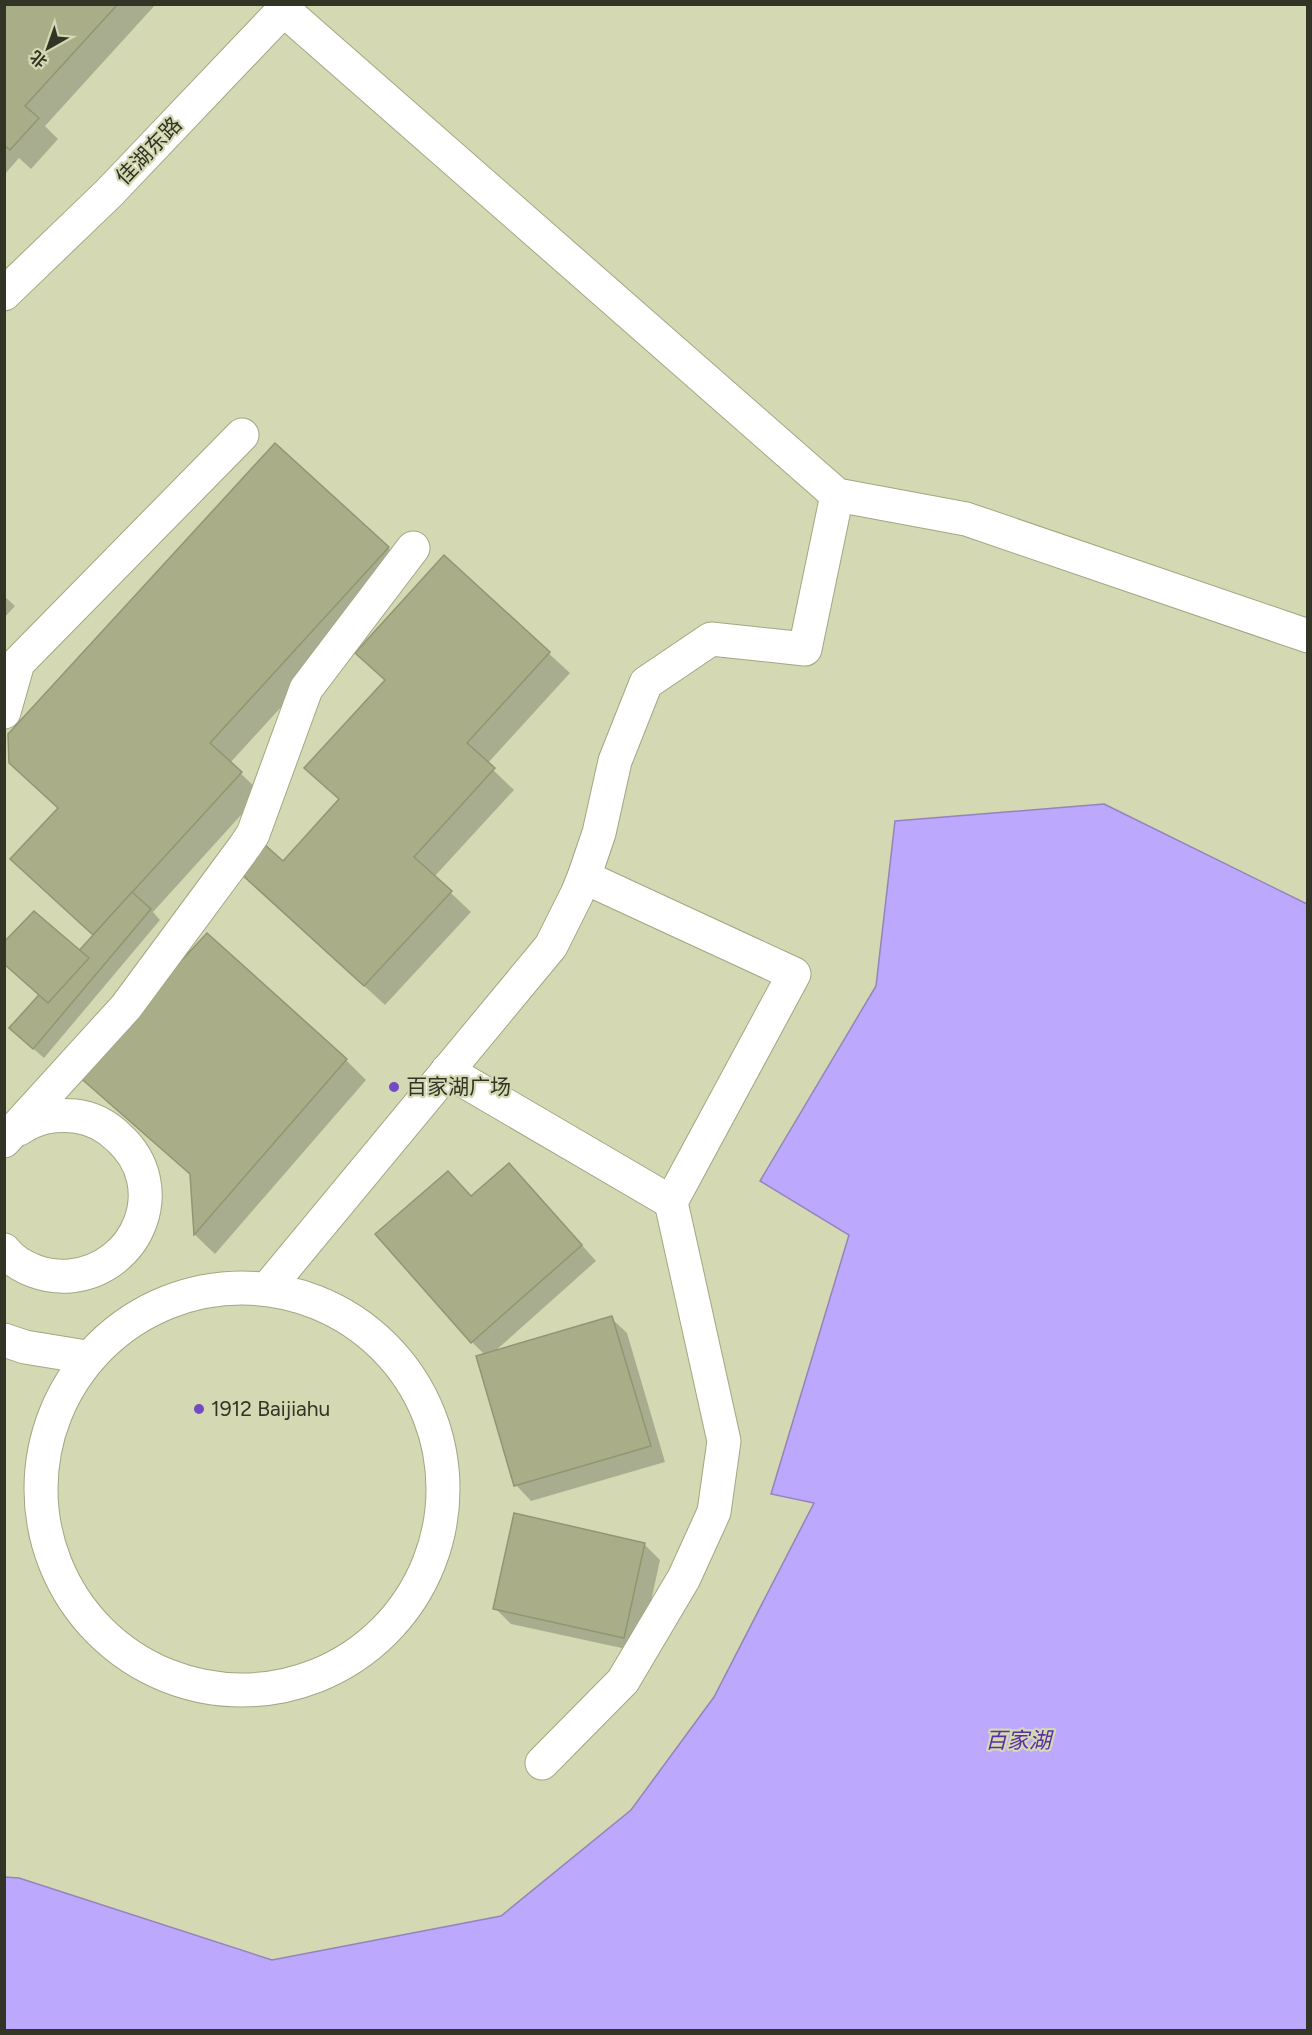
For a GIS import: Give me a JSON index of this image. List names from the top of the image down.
{
  "streets": {
    "street": ["佳湖东路"]
  },
  "water": ["百家湖"],
  "places": ["百家湖广场", "1912 Baijiahu"],
  "north": "bottom left"
}
